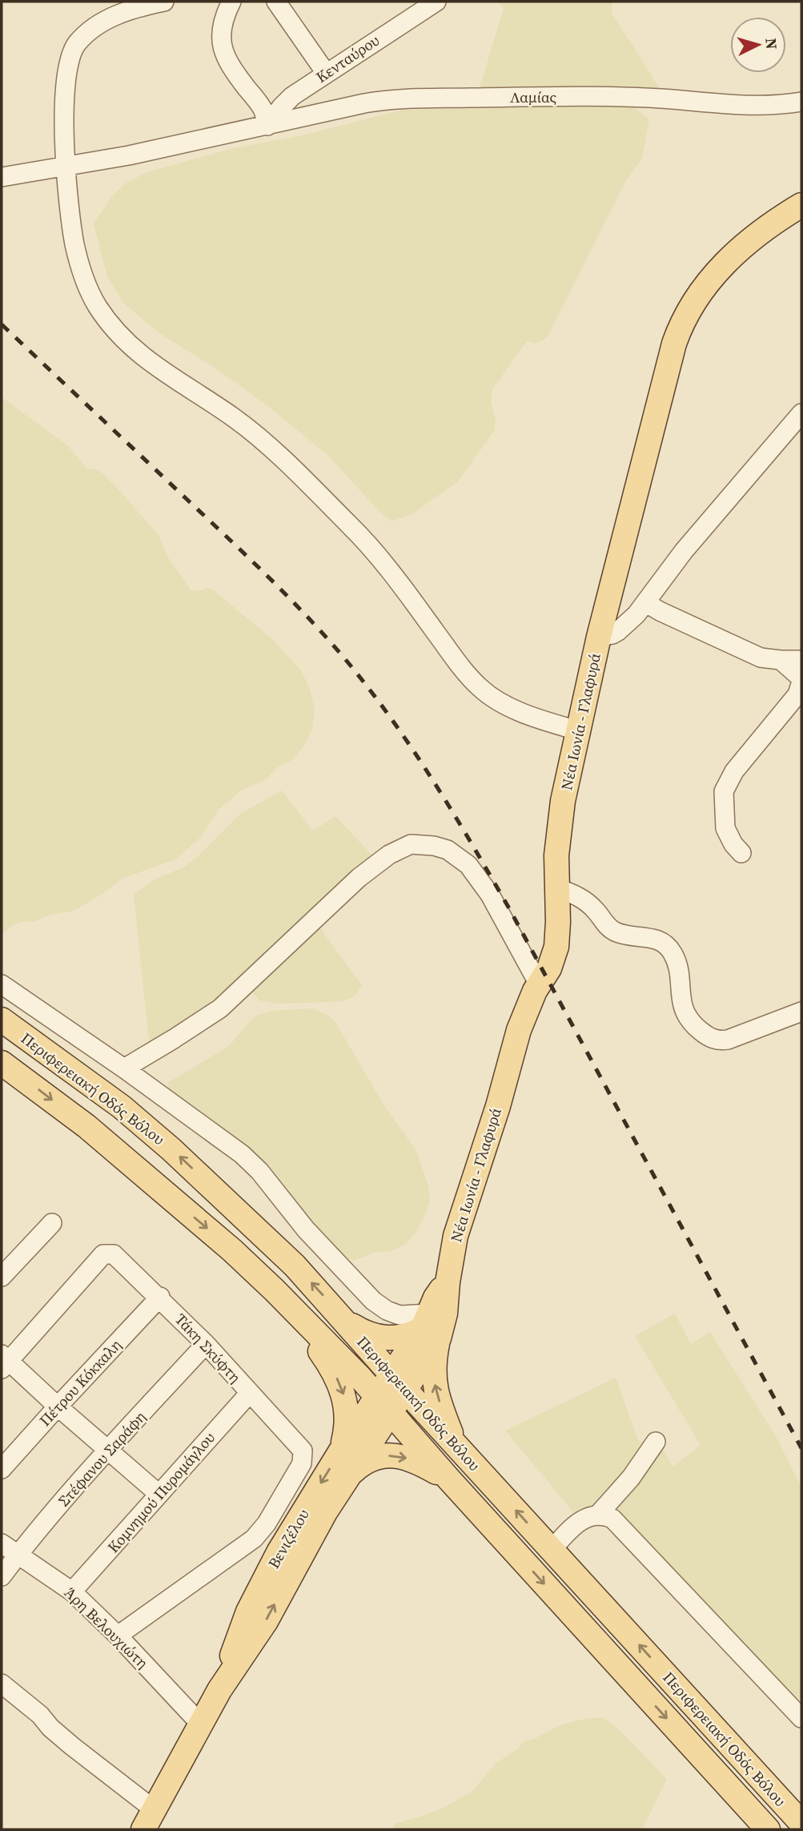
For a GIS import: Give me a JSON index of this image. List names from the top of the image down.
{
  "streets": {
    "main road": ["Νέα Ιωνία - Γλαφυρά", "Περιφερειακή Οδός Βόλου", "Βενιζέλου"],
    "street": [
      "Κενταύρου",
      "Λαμίας",
      "Τάκη Σκύφτη",
      "Πέτρου Κόκκαλη",
      "Στέφανου Σαράφη",
      "Κομνημού Πυρομάγλου",
      "Άρη Βελουχιώτη"
    ]
  },
  "crossings": [
    ["Κενταύρου", "Λαμίας"],
    ["Νέα Ιωνία - Γλαφυρά", "Περιφερειακή Οδός Βόλου"],
    ["Νέα Ιωνία - Γλαφυρά", "Βενιζέλου"],
    ["Περιφερειακή Οδός Βόλου", "Βενιζέλου"],
    ["Τάκη Σκύφτη", "Πέτρου Κόκκαλη"],
    ["Τάκη Σκύφτη", "Στέφανου Σαράφη"],
    ["Τάκη Σκύφτη", "Κομνημού Πυρομάγλου"],
    ["Τάκη Σκύφτη", "Άρη Βελουχιώτη"],
    ["Στέφανου Σαράφη", "Άρη Βελουχιώτη"],
    ["Κομνημού Πυρομάγλου", "Άρη Βελουχιώτη"],
    ["Βενιζέλου", "Άρη Βελουχιώτη"]
  ],
  "north": "right"
}
